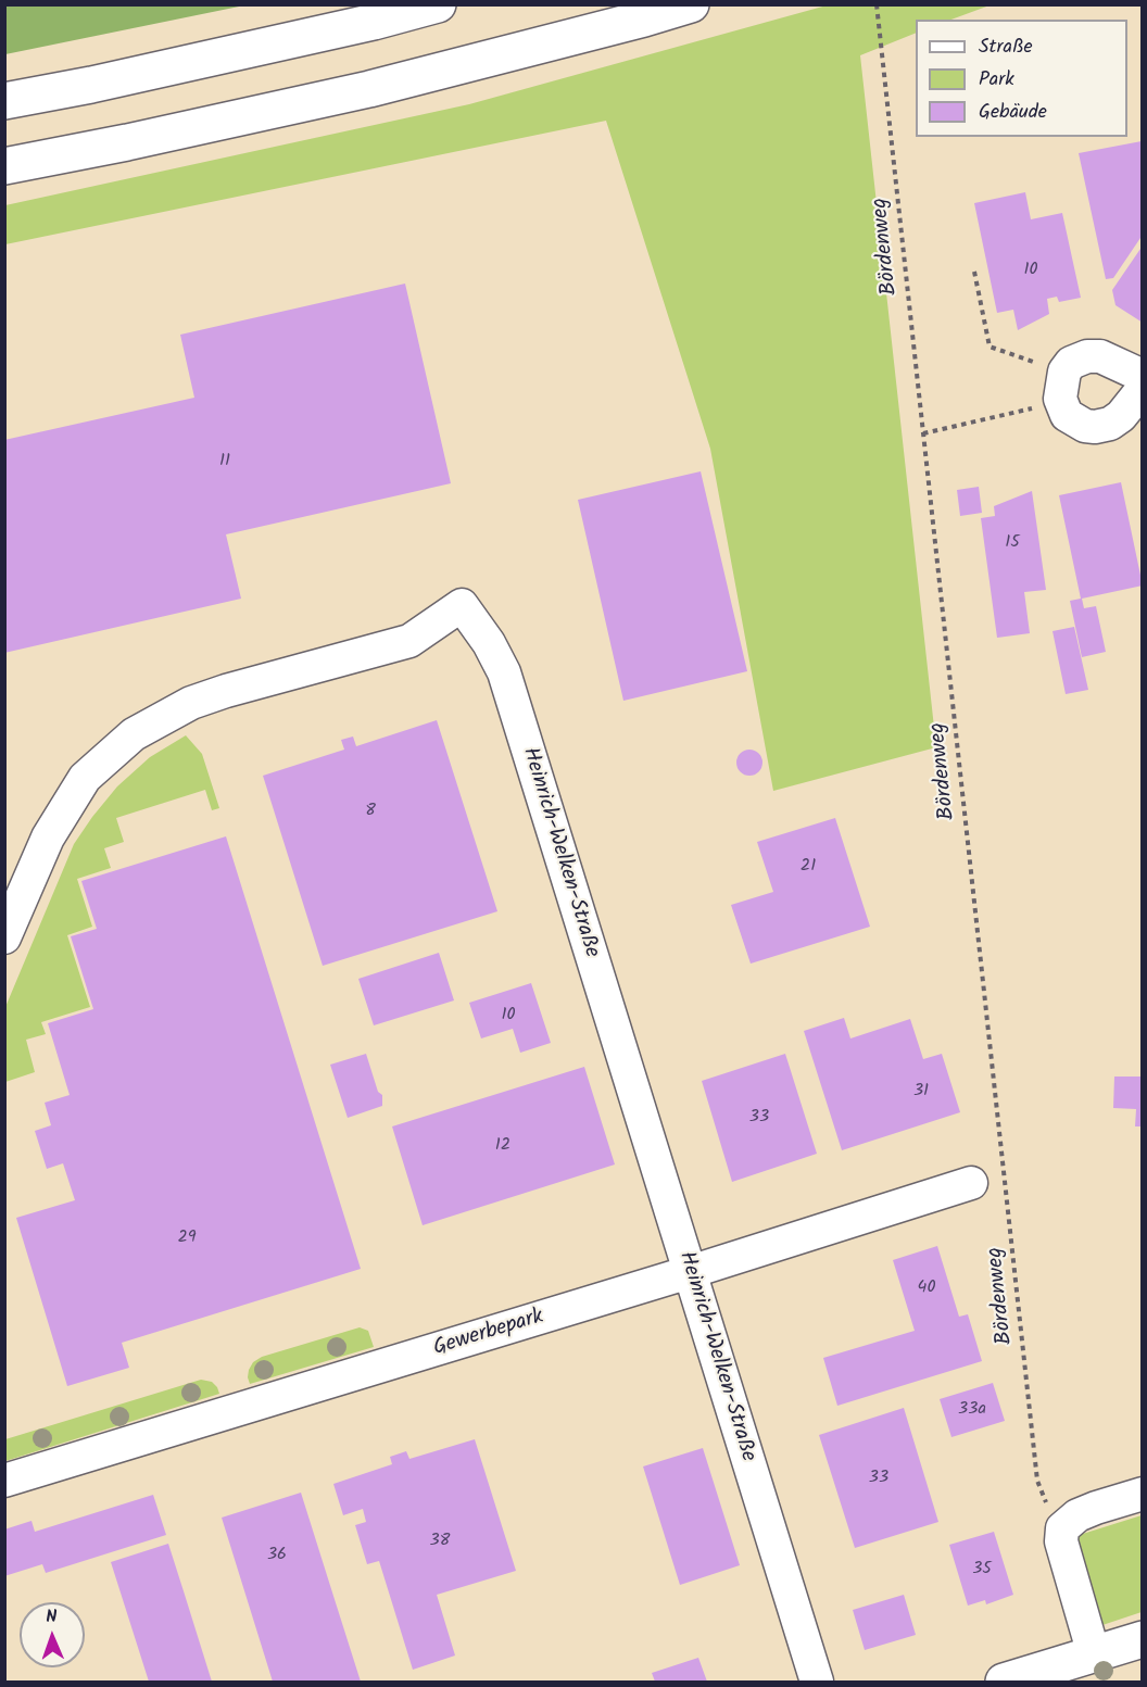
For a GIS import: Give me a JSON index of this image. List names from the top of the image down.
{
  "streets": {
    "street": ["Heinrich-Welken-Straße", "Gewerbepark"],
    "path": ["Bördenweg"]
  },
  "crossings": [
    ["Heinrich-Welken-Straße", "Gewerbepark"]
  ],
  "house_numbers": [
    "10",
    "11",
    "15",
    "8",
    "21",
    "10",
    "31",
    "33",
    "12",
    "29",
    "40",
    "33a",
    "33",
    "38",
    "36",
    "35"
  ],
  "legend": ["Straße", "Park", "Gebäude"],
  "north": "top"
}
